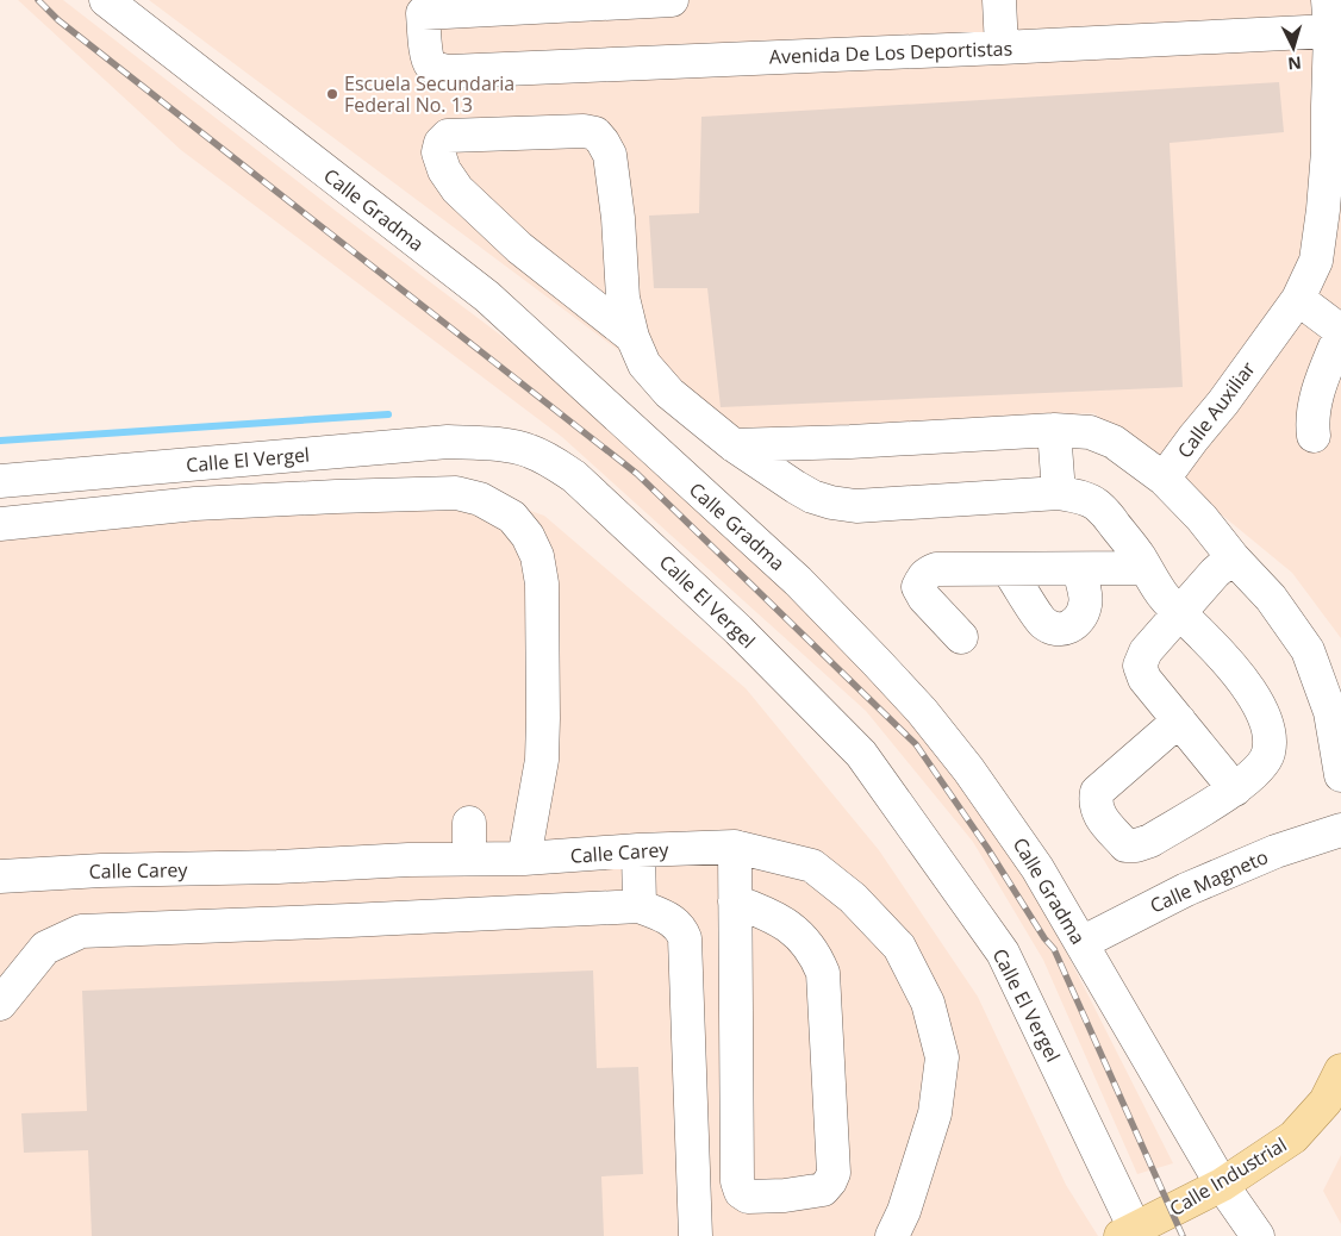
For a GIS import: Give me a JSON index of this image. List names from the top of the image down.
{
  "streets": {
    "main road": ["Calle Industrial"],
    "street": [
      "Avenida De Los Deportistas",
      "Calle Gradma",
      "Calle Auxiliar",
      "Calle El Vergel",
      "Calle Carey",
      "Calle Magneto"
    ]
  },
  "crossings": [
    ["Avenida De Los Deportistas", "Calle Auxiliar"],
    ["Calle Gradma", "Calle Magneto"],
    ["Calle Gradma", "Calle Industrial"],
    ["Calle El Vergel", "Calle Industrial"]
  ],
  "places": ["Escuela Secundaria Federal No. 13"],
  "north": "bottom"
}
